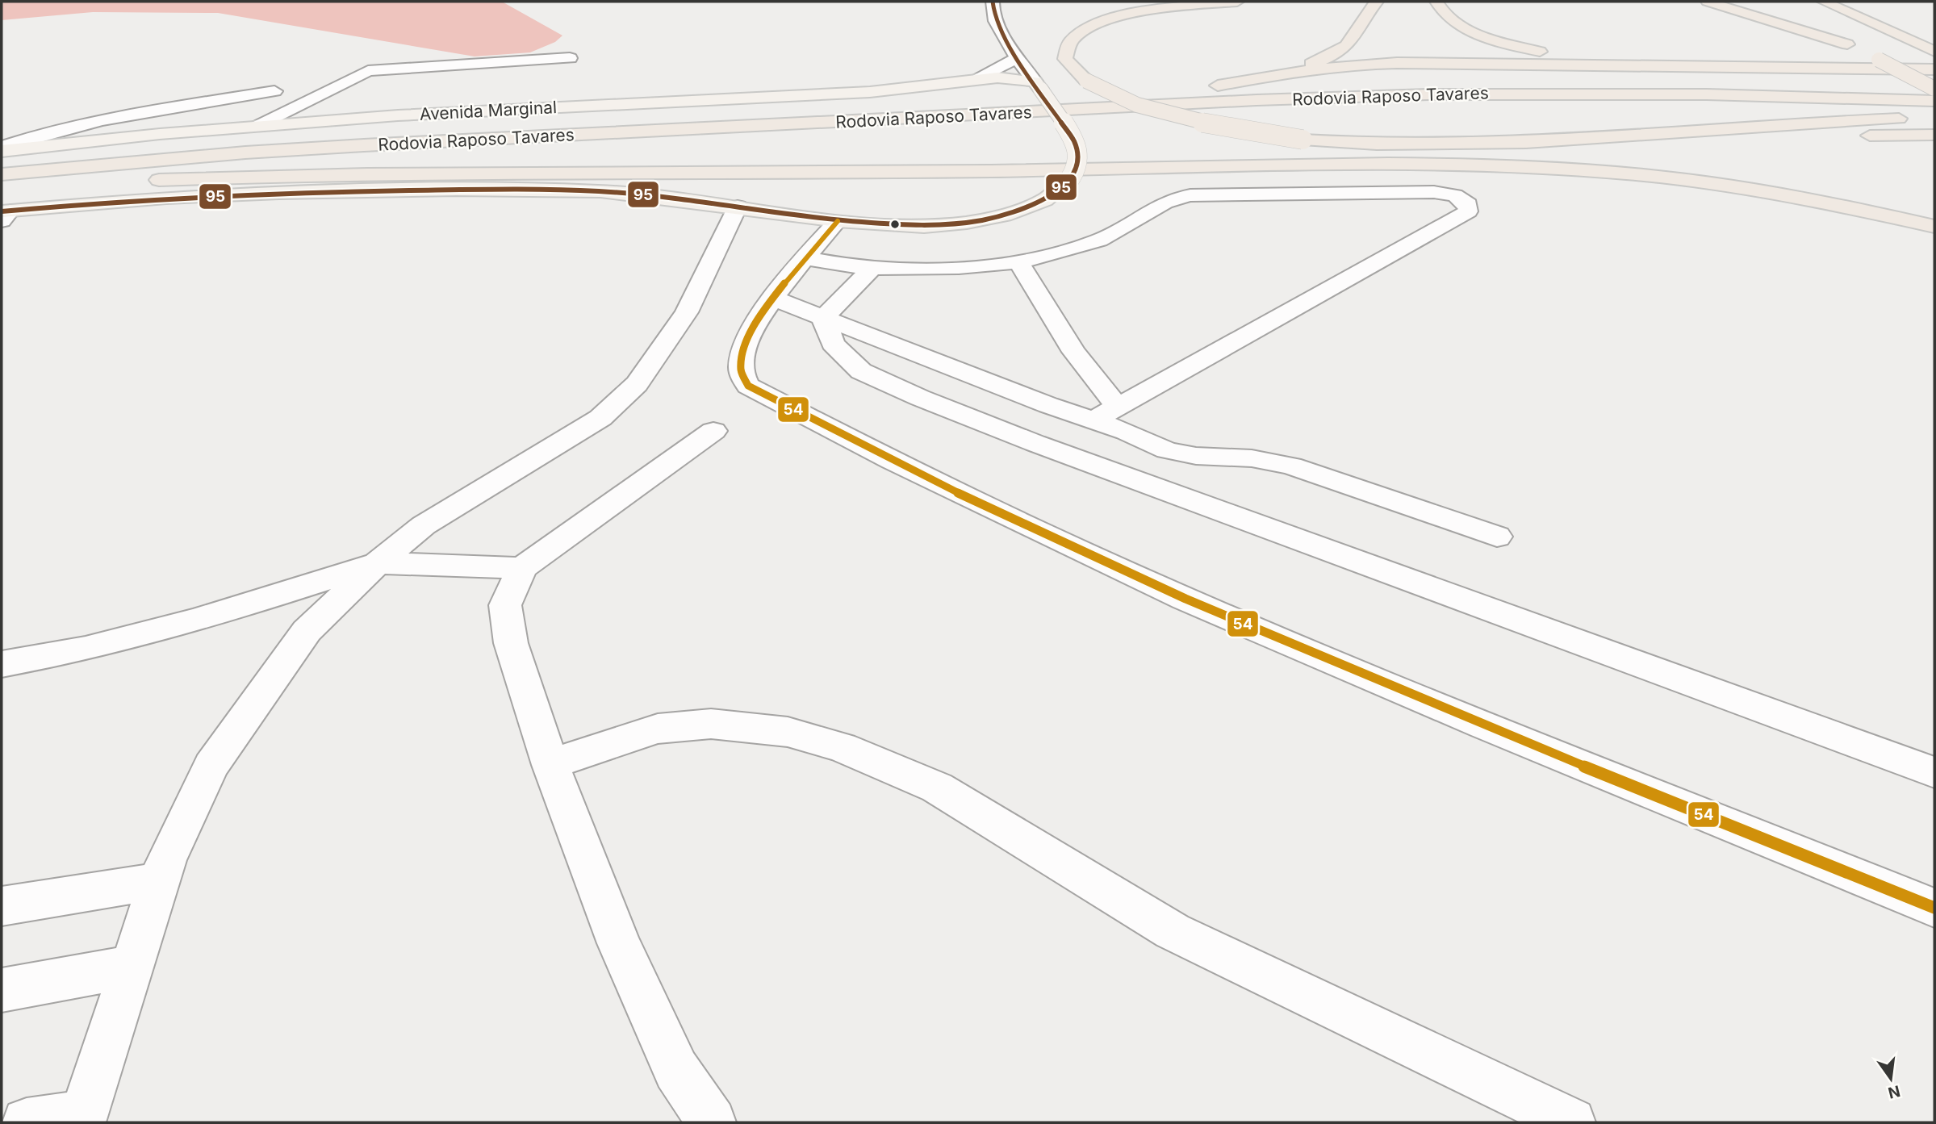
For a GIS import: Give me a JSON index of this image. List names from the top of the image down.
{
  "streets": {
    "highway": ["Rodovia Raposo Tavares"],
    "main road": ["Avenida Marginal"]
  },
  "lines": ["transit line 95", "transit line 54"],
  "north": "bottom"
}
